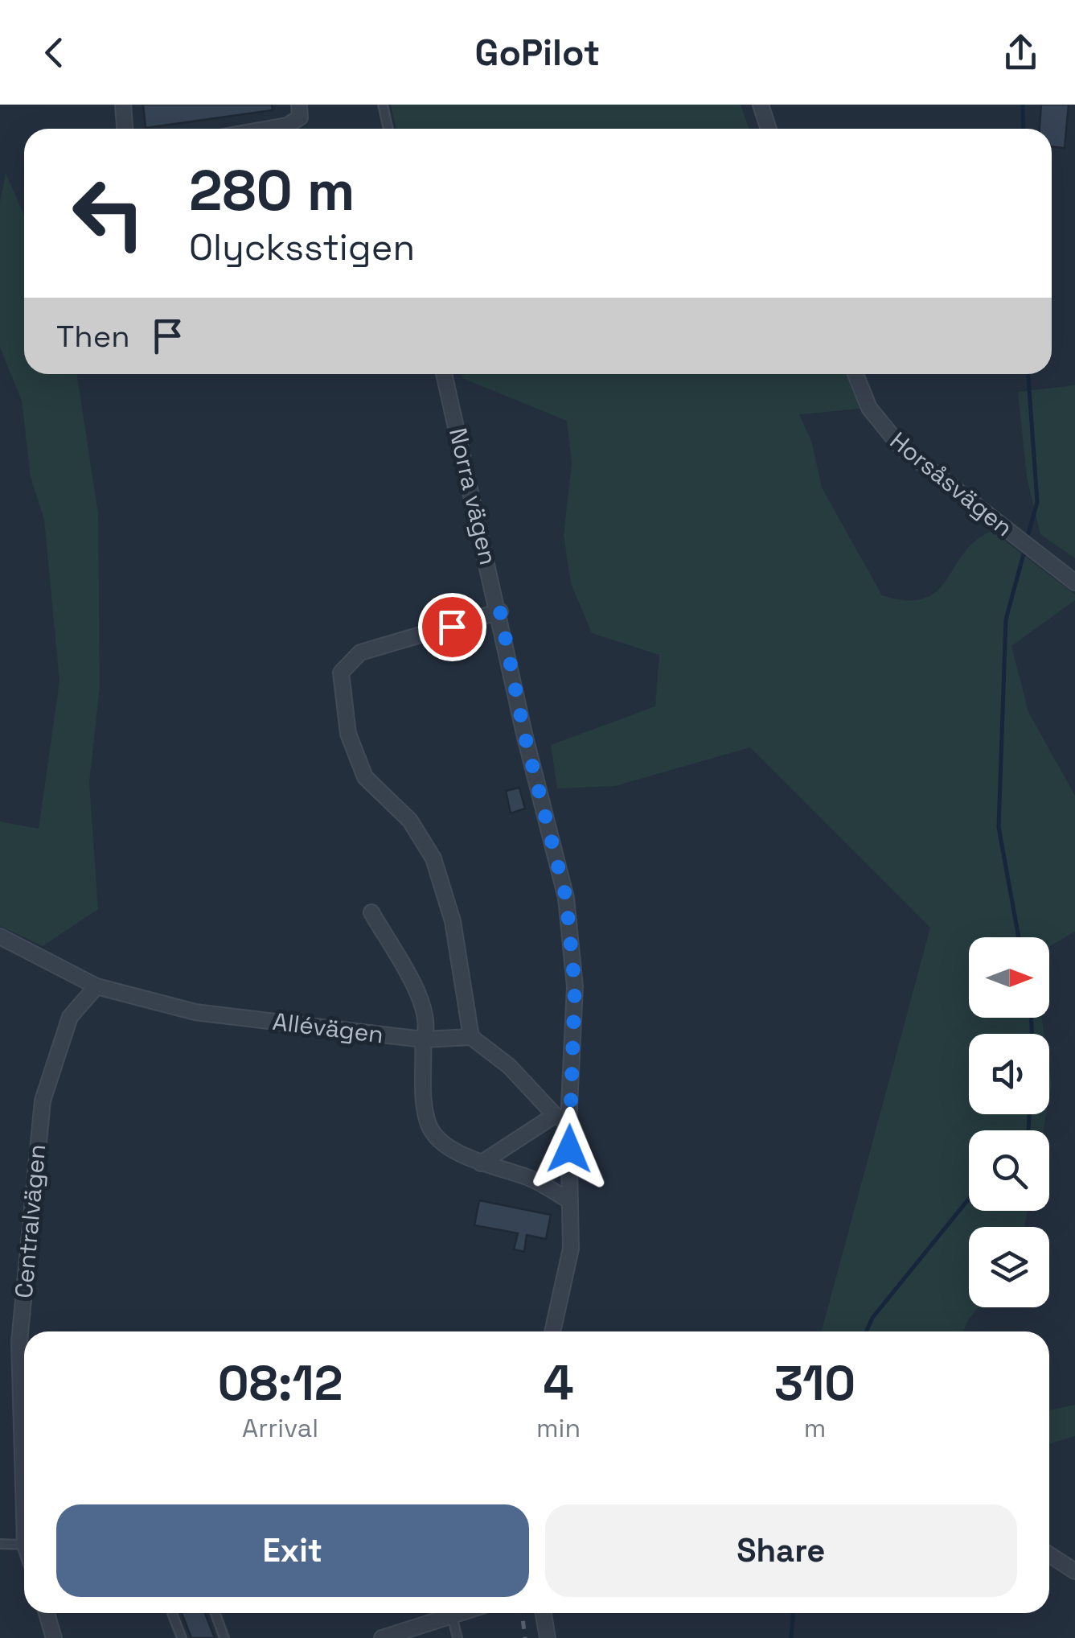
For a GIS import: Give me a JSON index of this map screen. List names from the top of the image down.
{
  "streets": {
    "street": [
      "Horsåsvägen",
      "Norra vägen",
      "Allévägen",
      "Centralvägen"
    ]
  },
  "crossings": [
    ["Allévägen", "Centralvägen"]
  ],
  "north": "right",
  "page": {
    "header": "GoPilot",
    "turn": ["280 m", "Olycksstigen"],
    "then": "Then",
    "eta": [
      "08:12",
      "Arrival",
      "4",
      "min",
      "310",
      "m"
    ],
    "buttons": ["Exit", "Share"]
  }
}
